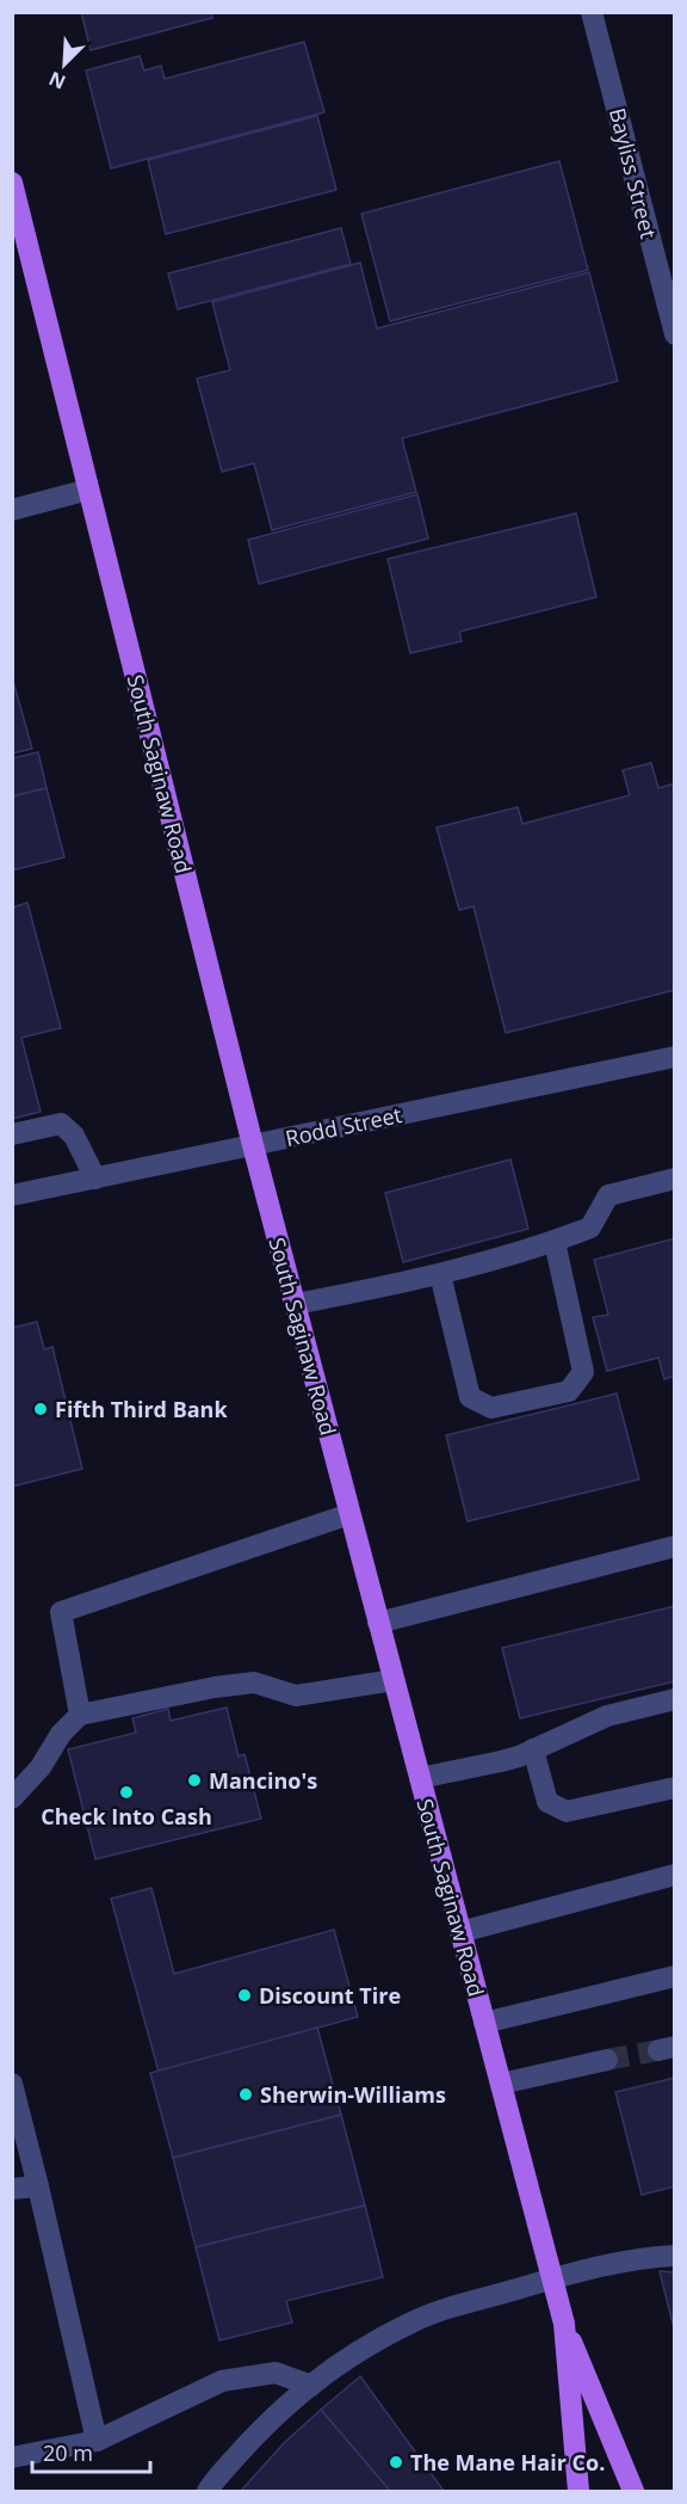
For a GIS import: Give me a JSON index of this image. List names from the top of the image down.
{
  "streets": {
    "main road": ["South Saginaw Road"],
    "street": ["Bayliss Street", "Rodd Street"]
  },
  "crossings": [
    ["South Saginaw Road", "Rodd Street"]
  ],
  "places": [
    "Fifth Third Bank",
    "Mancino's",
    "Check Into Cash",
    "Discount Tire",
    "Sherwin-Williams",
    "The Mane Hair Co."
  ],
  "scale_bar": "20 m",
  "north": "bottom left"
}
